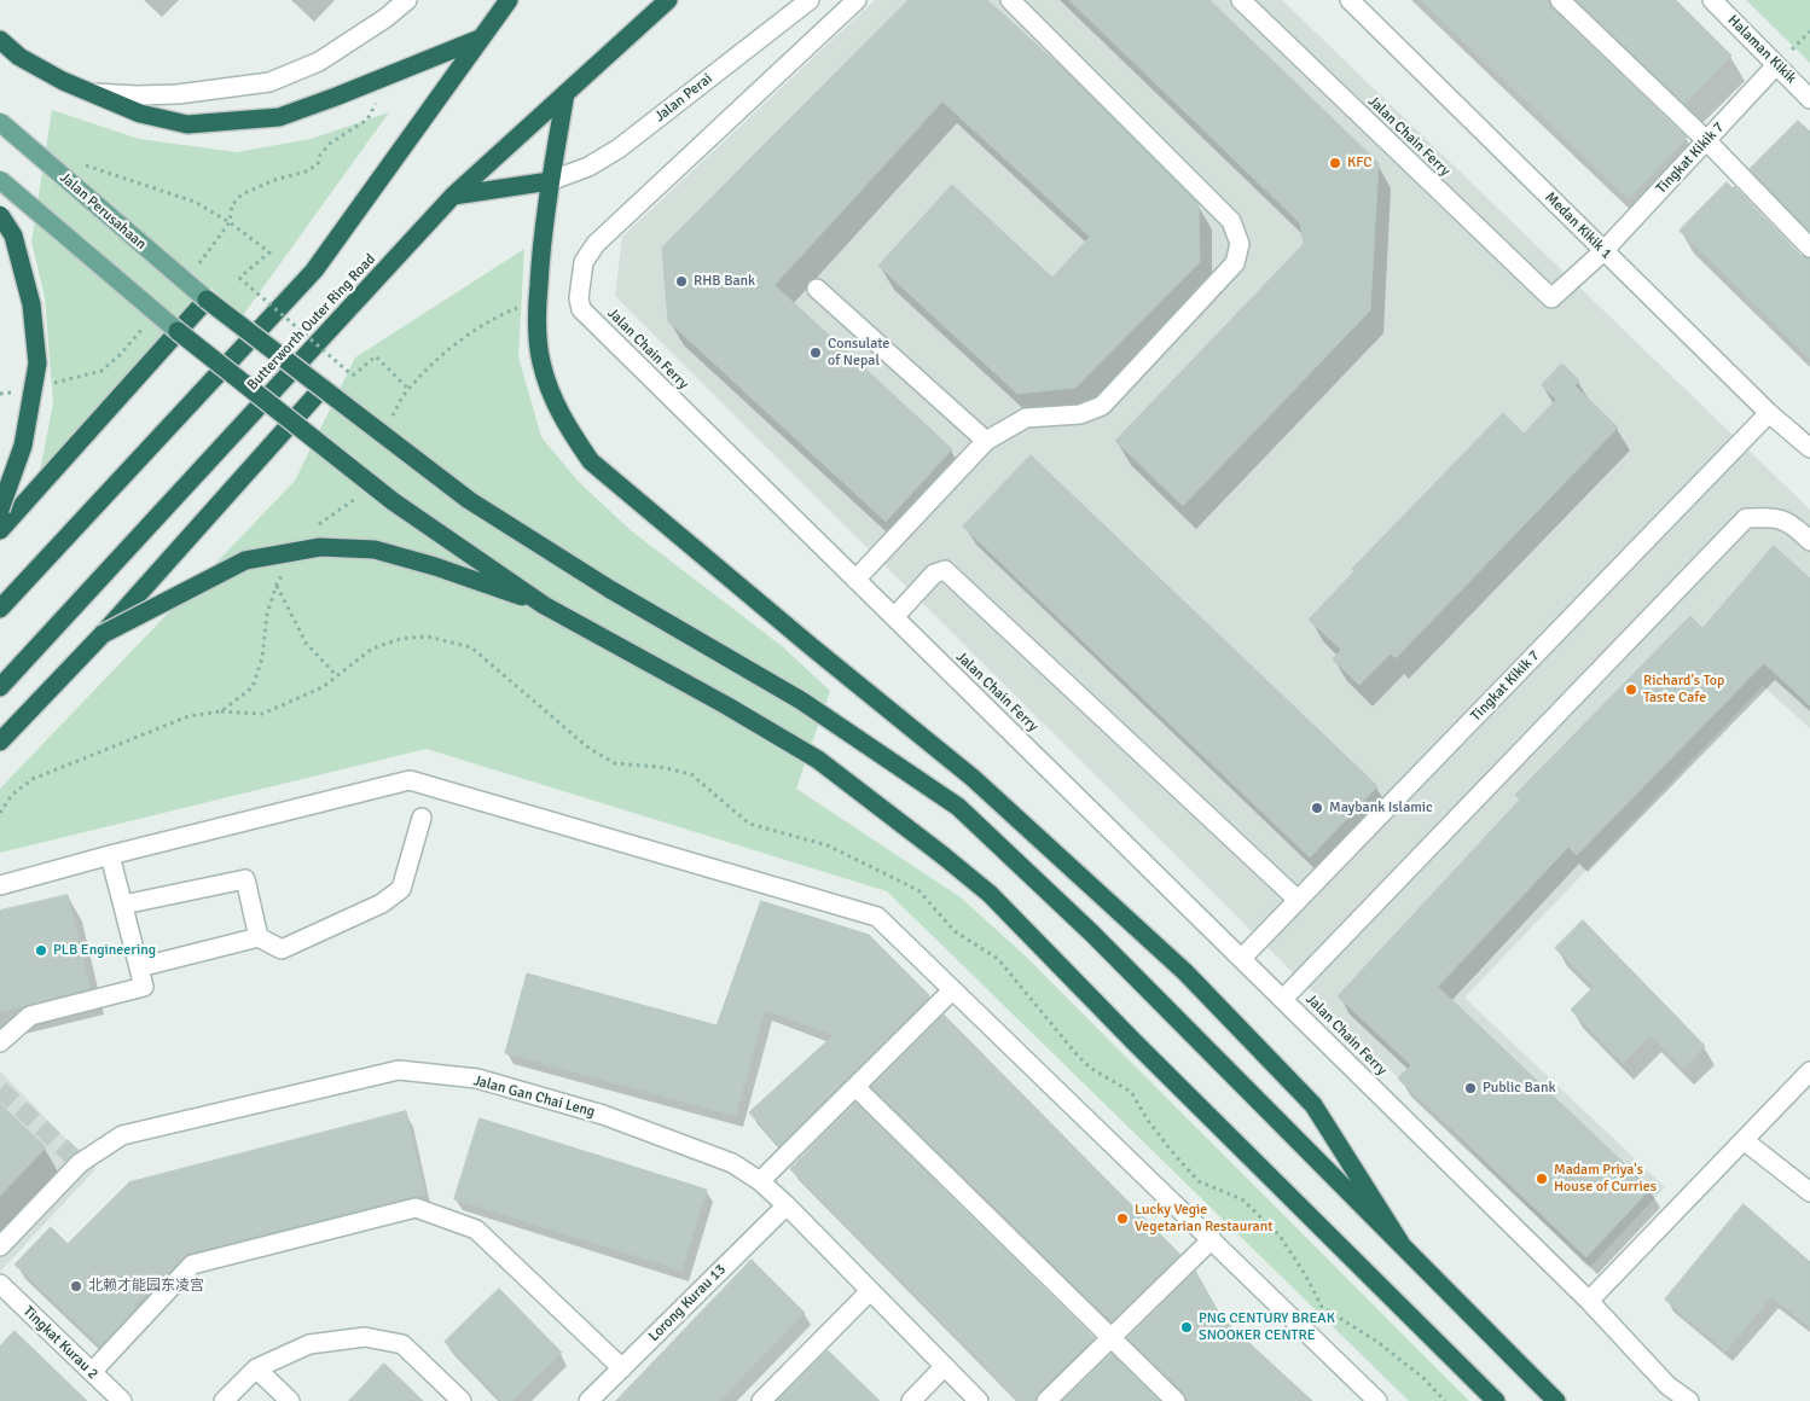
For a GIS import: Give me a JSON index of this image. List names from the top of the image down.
{
  "streets": {
    "highway": ["Butterworth Outer Ring Road"],
    "main road": ["Jalan Perusahaan"],
    "street": [
      "Halaman Kikik",
      "Jalan Perai",
      "Jalan Chain Ferry",
      "Tingkat Kikik 7",
      "Medan Kikik 1",
      "Jalan Gan Chai Leng",
      "Lorong Kurau 13",
      "Tingkat Kurau 2"
    ]
  },
  "crossings": [
    ["Halaman Kikik", "Tingkat Kikik 7"],
    ["Jalan Chain Ferry", "Tingkat Kikik 7"],
    ["Tingkat Kikik 7", "Medan Kikik 1"],
    ["Jalan Gan Chai Leng", "Lorong Kurau 13"]
  ],
  "places": [
    "KFC",
    "RHB Bank",
    "Consulate of Nepal",
    "Richard's Top Taste Cafe",
    "Maybank Islamic",
    "PLB Engineering",
    "Public Bank",
    "Madam Priya's House of Curries",
    "Lucky Vegie Vegetarian Restaurant",
    "北赖才能园东凌宫",
    "PNG CENTURY BREAK SNOOKER CENTRE"
  ]
}
